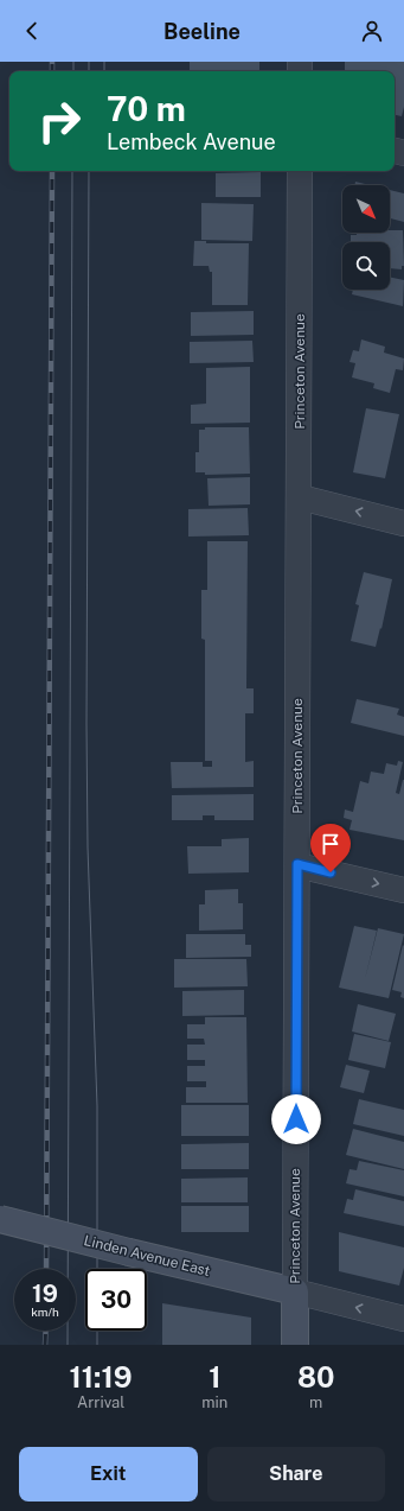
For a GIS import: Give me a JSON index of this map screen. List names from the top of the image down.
{
  "streets": {
    "street": ["Princeton Avenue", "Linden Avenue East"]
  },
  "crossings": [
    ["Princeton Avenue", "Linden Avenue East"]
  ],
  "north": "bottom right",
  "page": {
    "header": "Beeline",
    "turn": ["70 m", "Lembeck Avenue"],
    "speed": "19 km/h",
    "limit": "30",
    "eta": [
      "11:19",
      "Arrival",
      "1",
      "min",
      "80",
      "m"
    ],
    "buttons": ["Exit", "Share"]
  }
}
